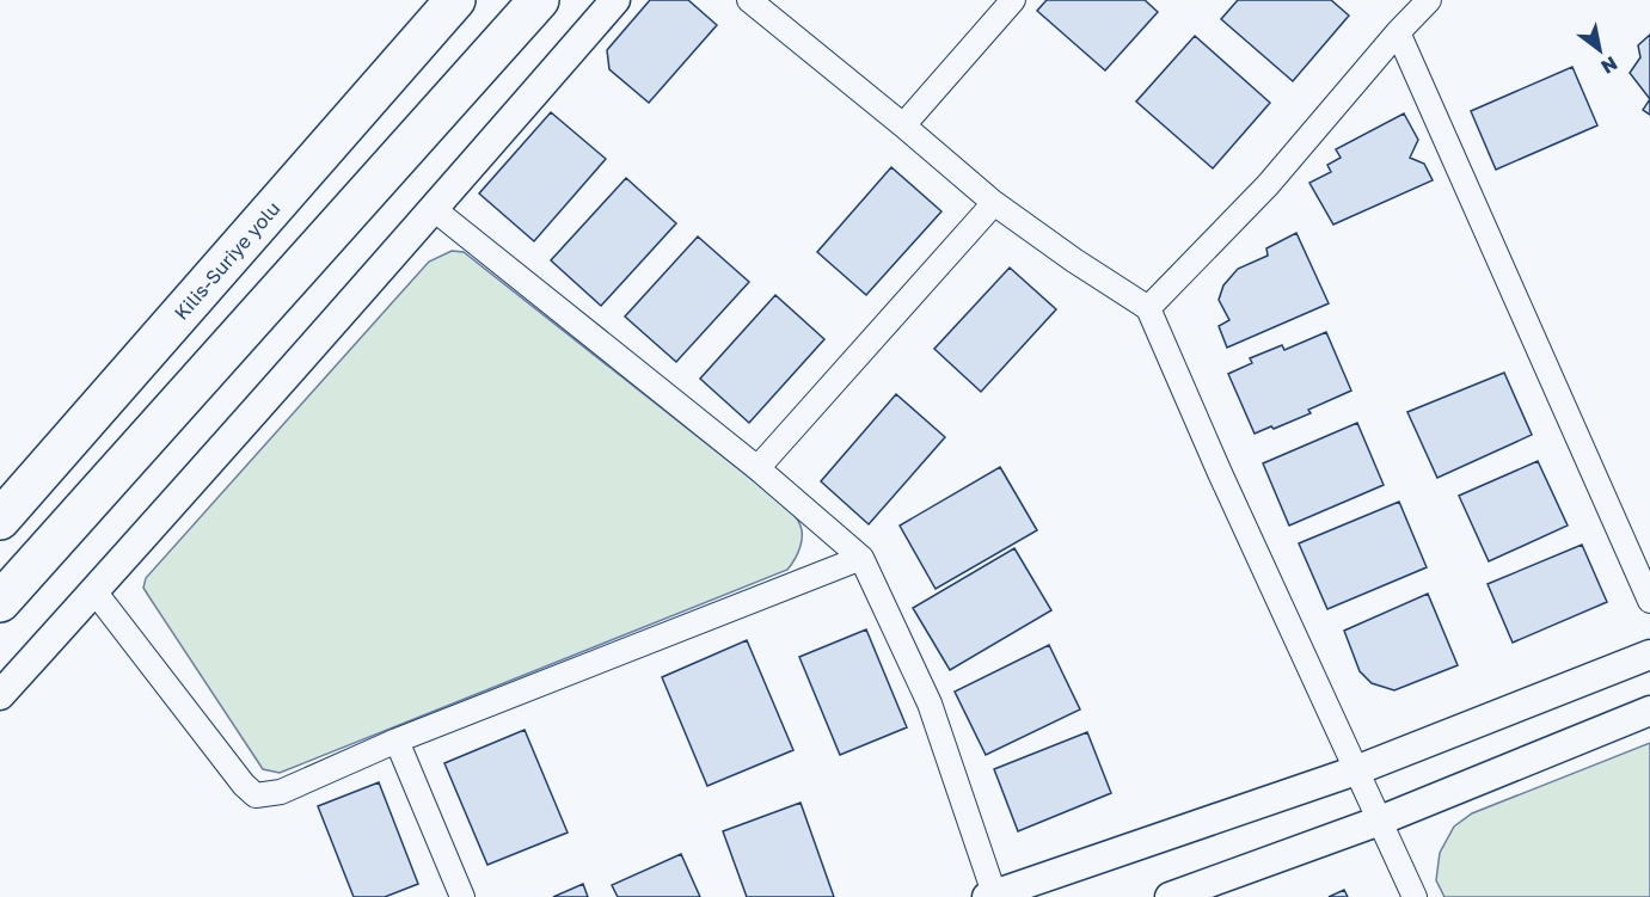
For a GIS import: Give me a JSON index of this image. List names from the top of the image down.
{
  "streets": {
    "highway": ["Kilis-Suriye yolu"]
  },
  "north": "bottom right"
}
